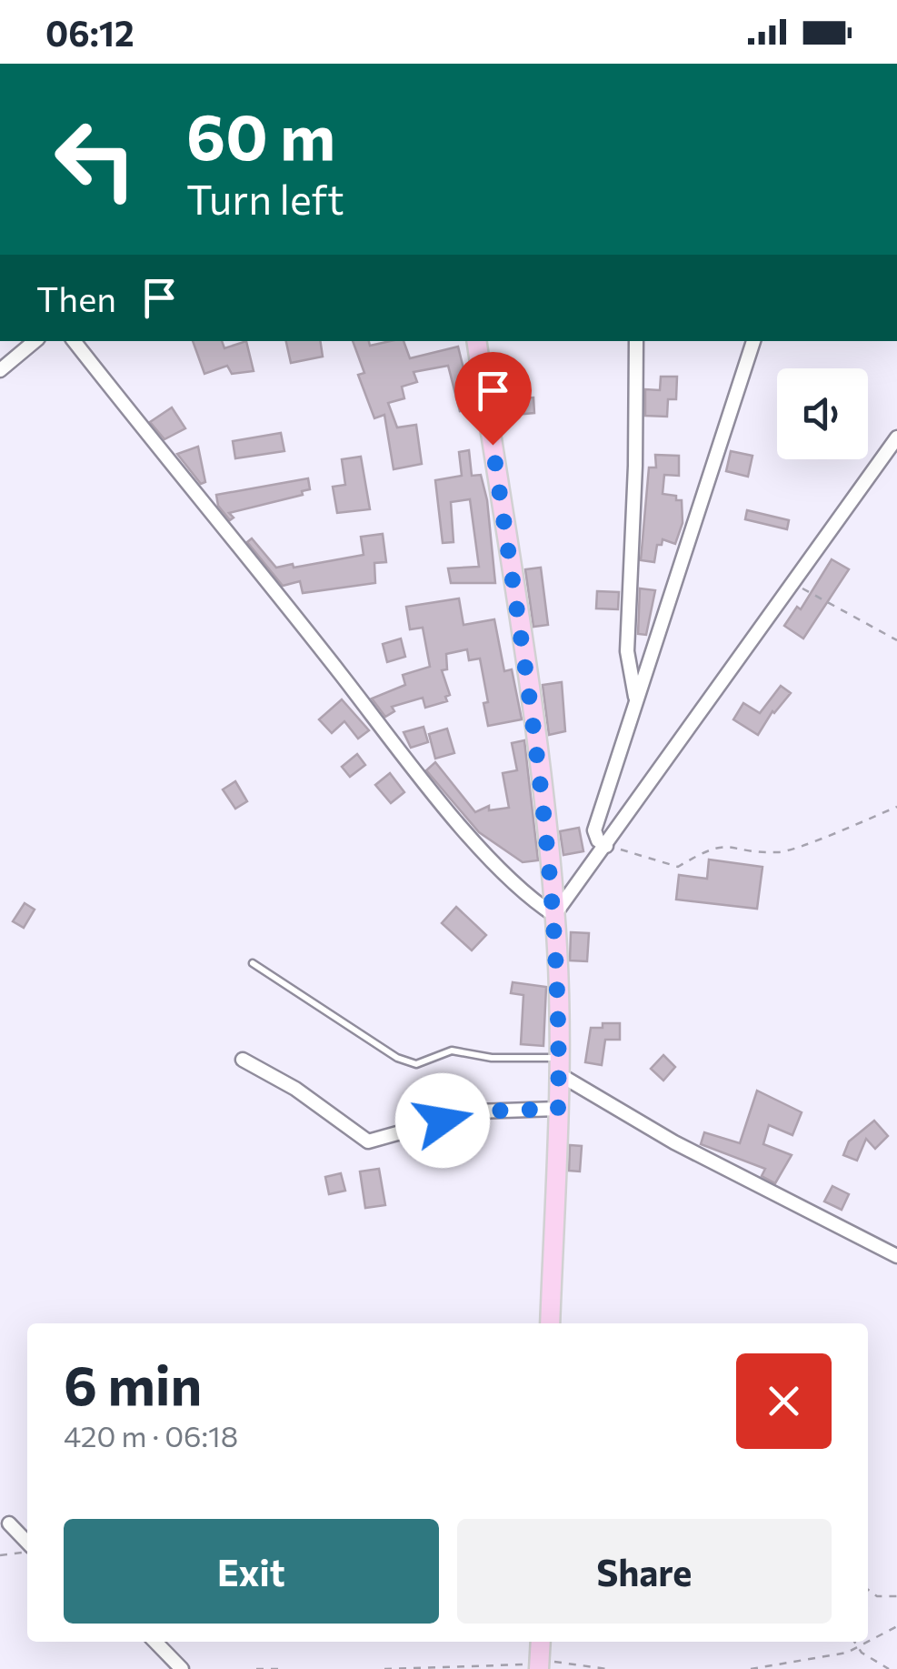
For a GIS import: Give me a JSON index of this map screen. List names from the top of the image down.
{
  "page": {
    "status": "06:12",
    "turn": ["60 m", "Turn left"],
    "then": "Then",
    "heading": ["6 min", "420 m · 06:18"],
    "buttons": ["Exit", "Share"]
  }
}
